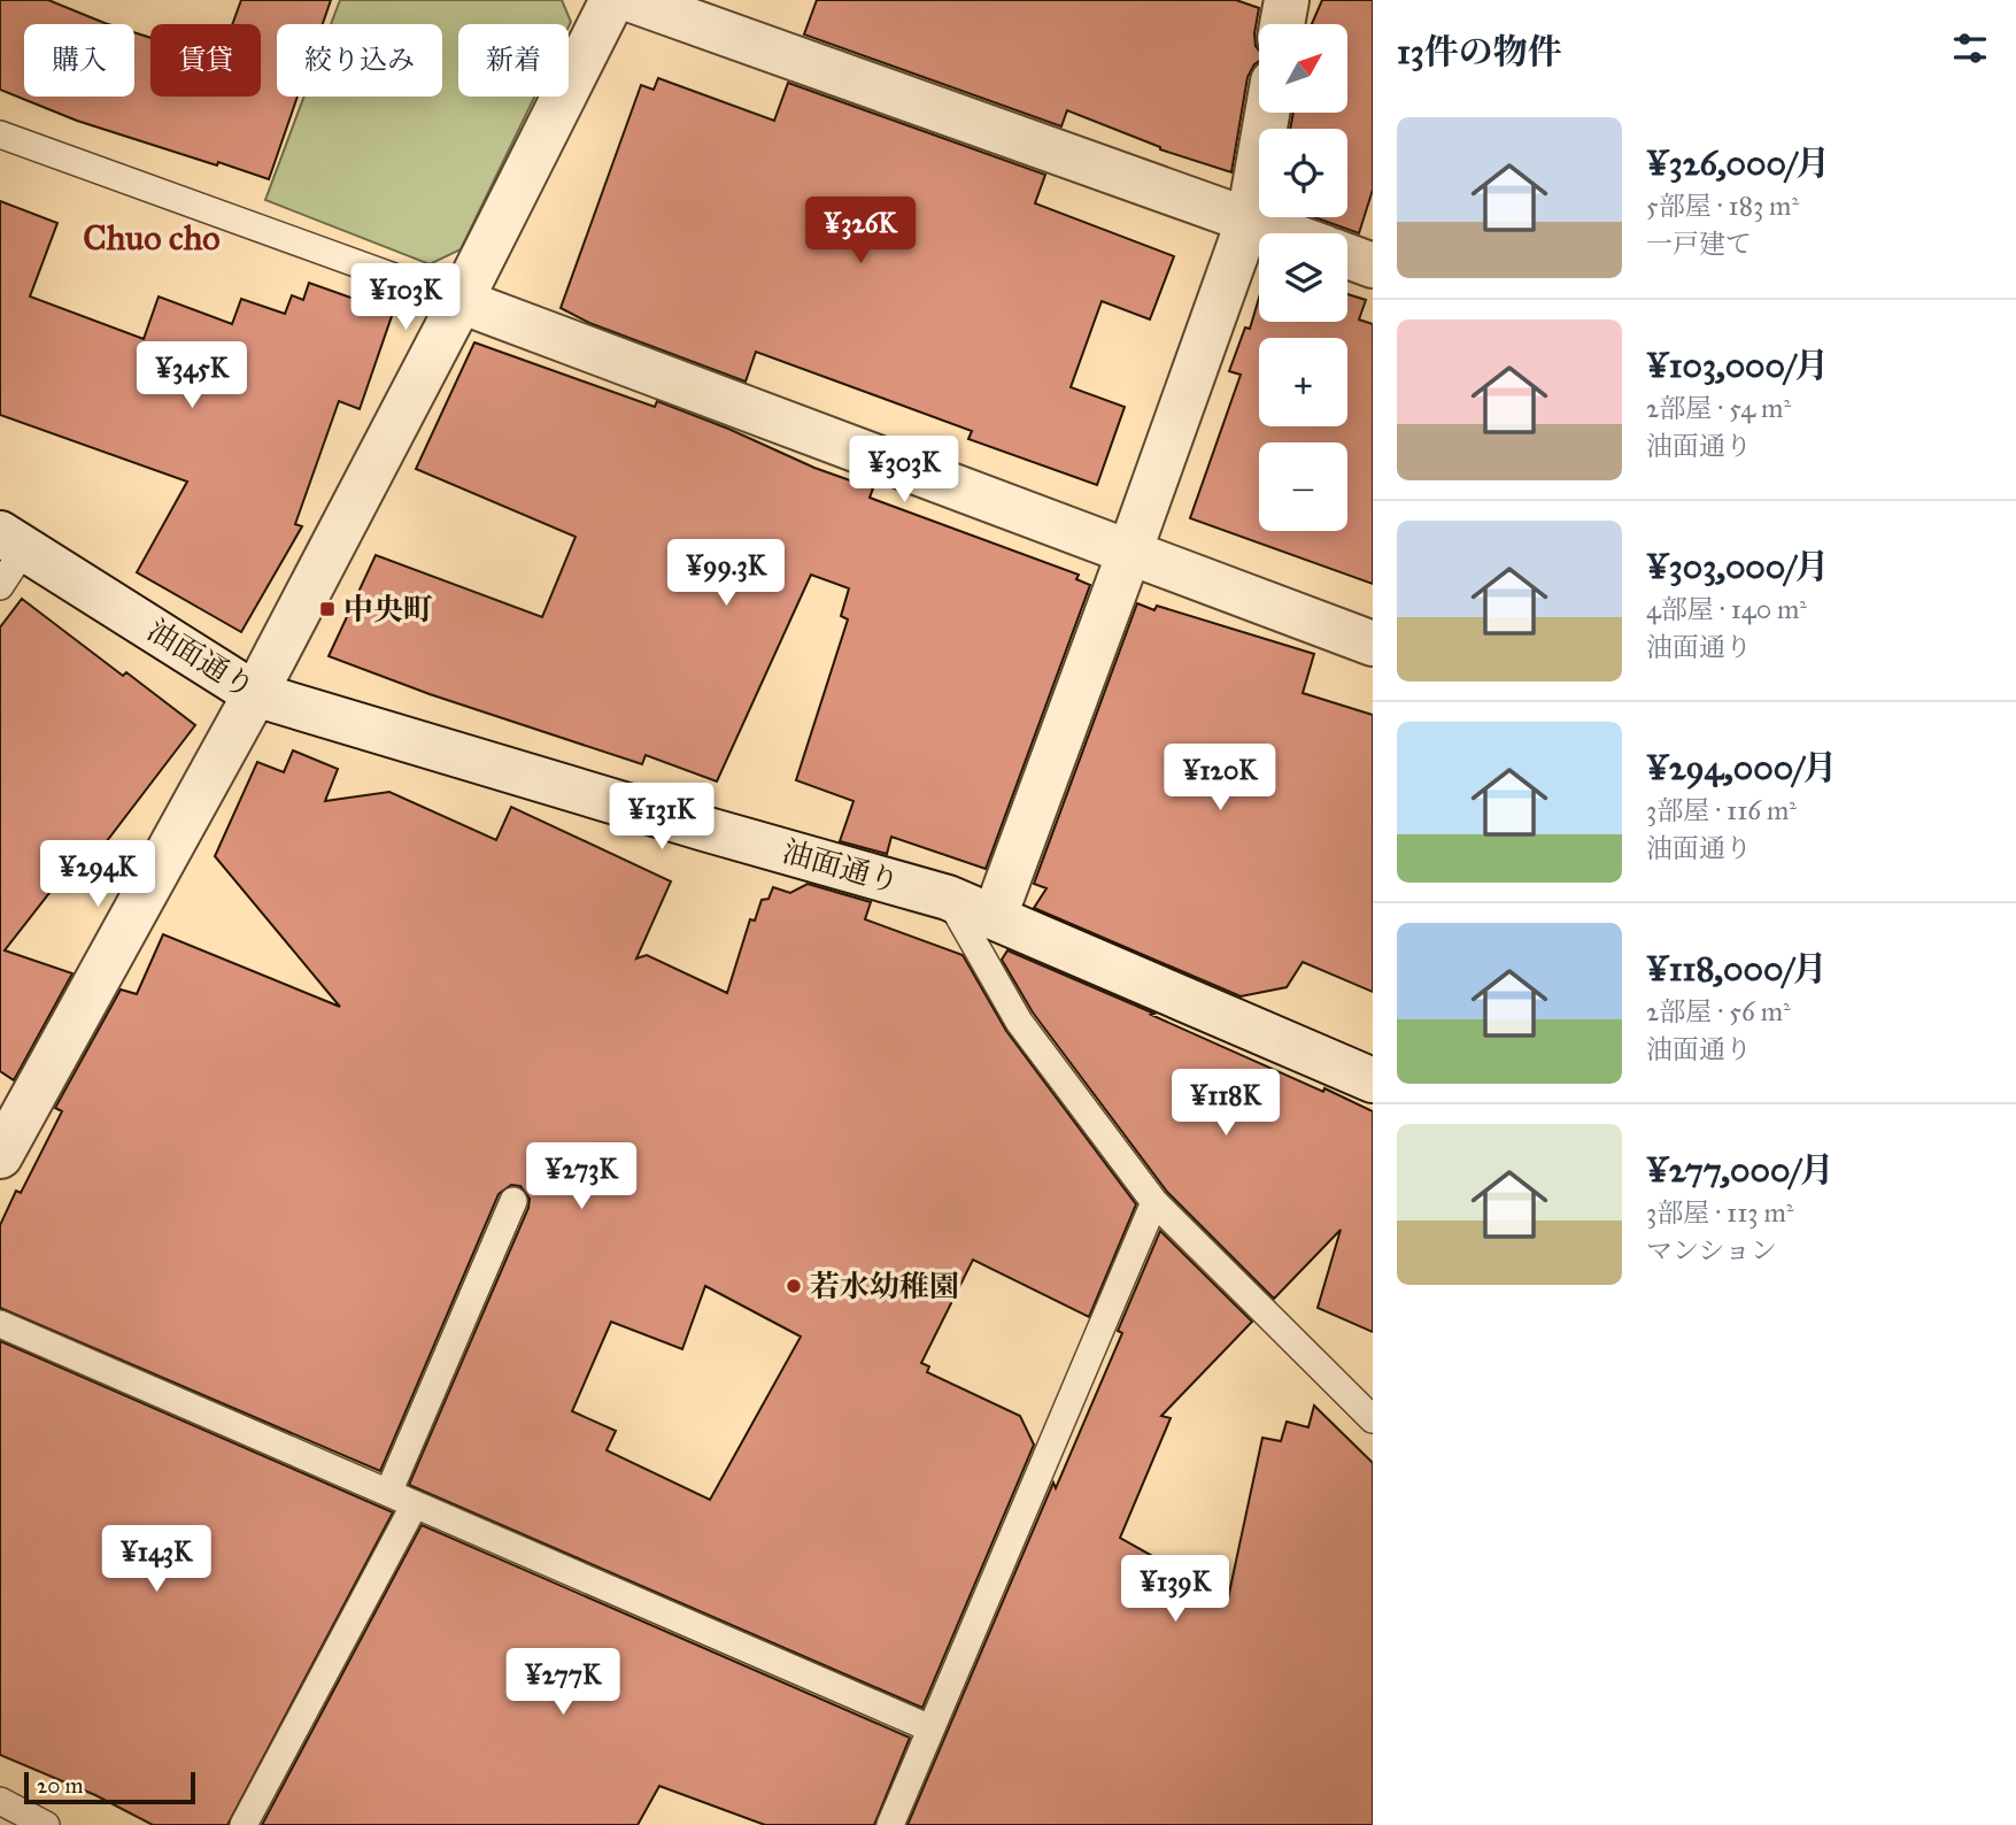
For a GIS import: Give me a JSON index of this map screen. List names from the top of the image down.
{
  "streets": {
    "street": ["油面通り"]
  },
  "districts": ["Chuo cho"],
  "places": {
    "transit": ["中央町"],
    "other": ["若水幼稚園"]
  },
  "scale_bar": "20 m",
  "north": "top right",
  "page": {
    "heading": "13件の物件",
    "map_buttons": ["+", "−"],
    "chip": [
      "購入",
      "賃貸",
      "絞り込み",
      "新着"
    ],
    "list": [
      {
        "name": "¥326,000/月",
        "note": "5部屋 · 183 m² · 一戸建て"
      },
      {
        "name": "¥103,000/月",
        "note": "2部屋 · 54 m² · 油面通り"
      },
      {
        "name": "¥303,000/月",
        "note": "4部屋 · 140 m² · 油面通り"
      },
      {
        "name": "¥294,000/月",
        "note": "3部屋 · 116 m² · 油面通り"
      },
      {
        "name": "¥118,000/月",
        "note": "2部屋 · 56 m² · 油面通り"
      },
      {
        "name": "¥277,000/月",
        "note": "3部屋 · 113 m² · マンション"
      }
    ],
    "price": [
      "¥326K",
      "¥103K",
      "¥345K",
      "¥303K",
      "¥99.3K",
      "¥120K",
      "¥131K",
      "¥294K",
      "¥118K",
      "¥273K",
      "¥143K",
      "¥139K",
      "¥277K"
    ],
    "scale": "20 m"
  }
}
